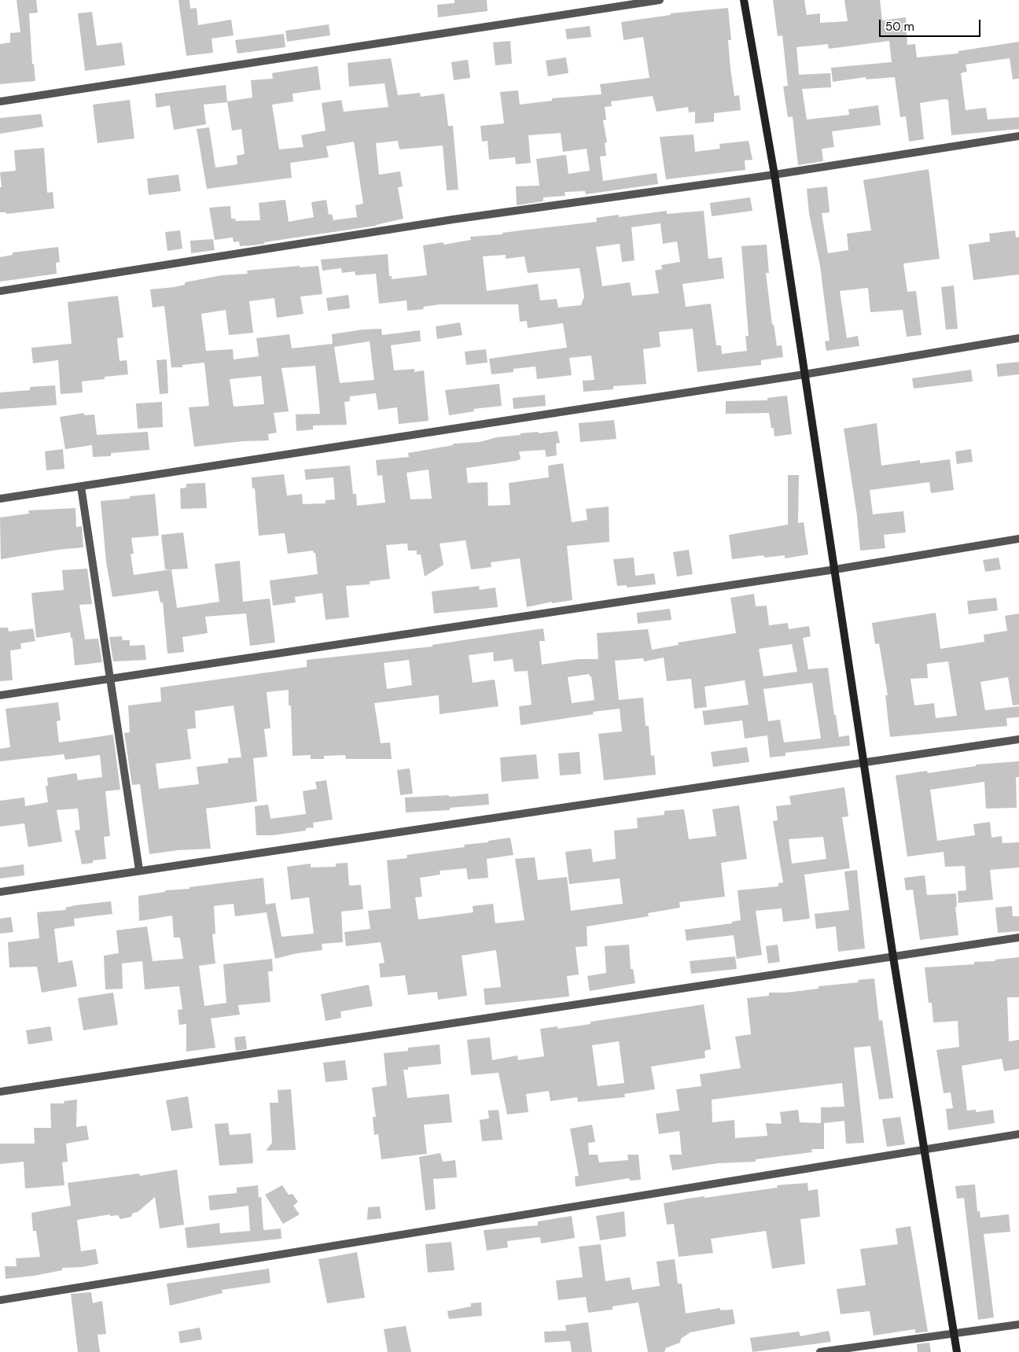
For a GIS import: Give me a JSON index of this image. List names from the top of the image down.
{
  "scale_bar": "50 m"
}
